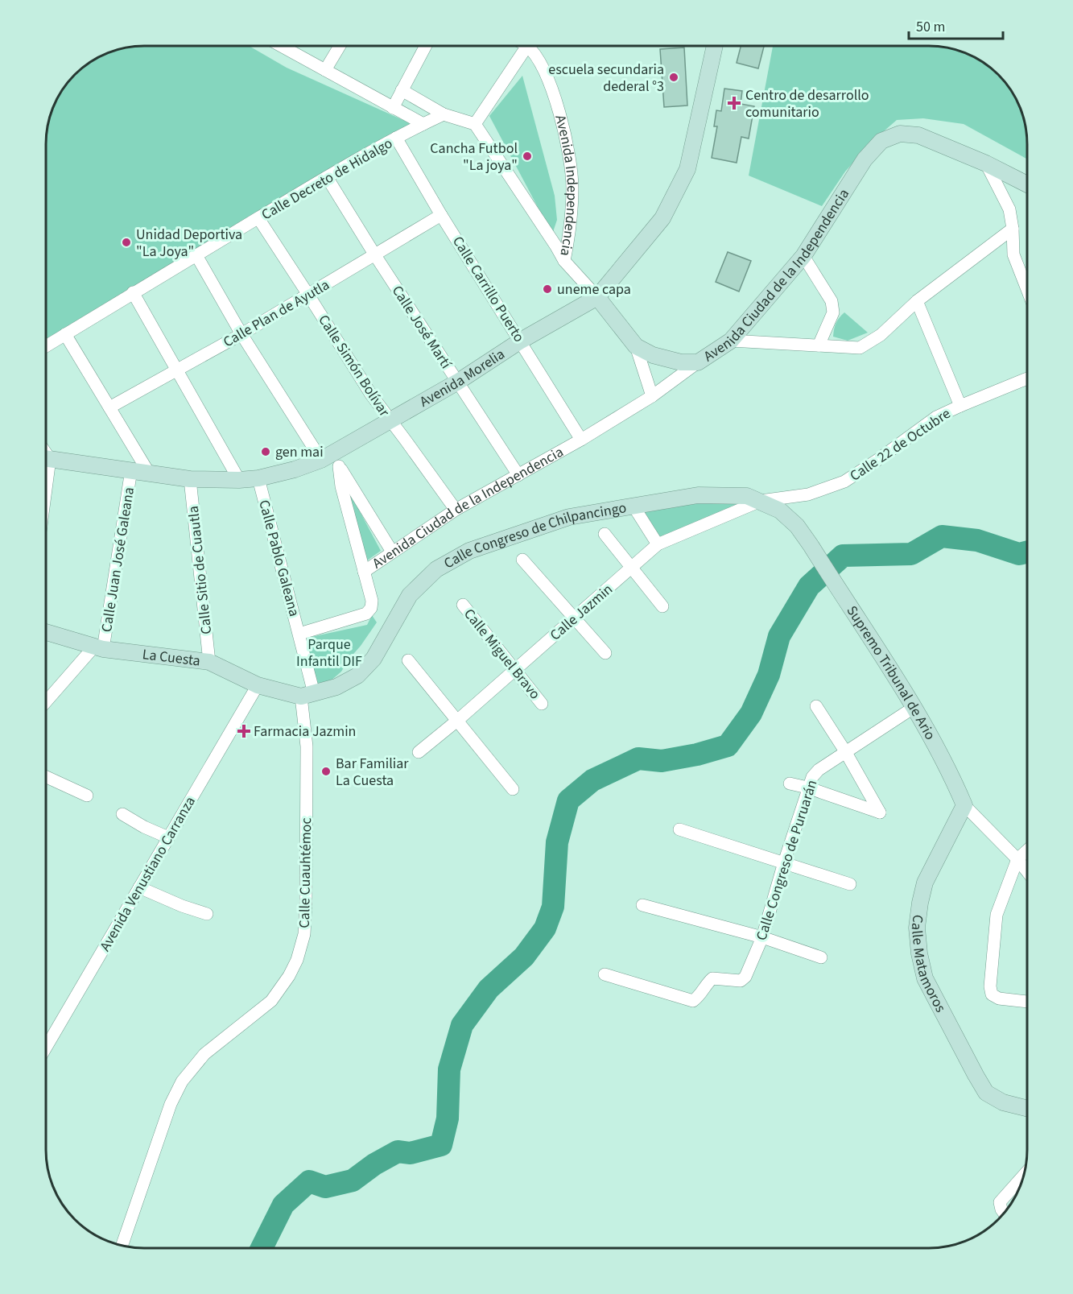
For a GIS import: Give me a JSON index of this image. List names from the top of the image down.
{
  "streets": {
    "street": [
      "Calle Decreto de Hidalgo",
      "Avenida Independencia",
      "Avenida Ciudad de la Independencia",
      "Calle Carrillo Puerto",
      "Calle Plan de Ayutla",
      "Calle José Martí",
      "Calle Simón Bolívar",
      "Avenida Morelia",
      "Calle 22 de Octubre",
      "Calle Congreso de Chilpancingo",
      "Calle Pablo Galeana",
      "Calle Juan José Galeana",
      "Calle Sitio de Cuautla",
      "Calle Jazmin",
      "Calle Miguel Bravo",
      "La Cuesta",
      "Supremo Tribunal de Ario",
      "Calle Congreso de Puruarán",
      "Calle Cuauhtémoc",
      "Avenida Venustiano Carranza",
      "Calle Matamoros"
    ]
  },
  "crossings": [
    ["Calle Decreto de Hidalgo", "Calle Carrillo Puerto"],
    ["Calle Decreto de Hidalgo", "Calle José Martí"],
    ["Calle Decreto de Hidalgo", "Calle Simón Bolívar"],
    ["Calle Decreto de Hidalgo", "Calle Juan José Galeana"],
    ["Avenida Independencia", "Avenida Ciudad de la Independencia"],
    ["Avenida Independencia", "Avenida Morelia"],
    ["Avenida Ciudad de la Independencia", "Calle Carrillo Puerto"],
    ["Avenida Ciudad de la Independencia", "Calle José Martí"],
    ["Avenida Ciudad de la Independencia", "Calle Simón Bolívar"],
    ["Calle Carrillo Puerto", "Calle Plan de Ayutla"],
    ["Calle Carrillo Puerto", "Avenida Morelia"],
    ["Calle Plan de Ayutla", "Calle José Martí"],
    ["Calle Plan de Ayutla", "Calle Simón Bolívar"],
    ["Calle Plan de Ayutla", "Calle Juan José Galeana"],
    ["Calle José Martí", "Avenida Morelia"],
    ["Calle Simón Bolívar", "Avenida Morelia"],
    ["Avenida Morelia", "Calle Pablo Galeana"],
    ["Avenida Morelia", "Calle Juan José Galeana"],
    ["Avenida Morelia", "Calle Sitio de Cuautla"],
    ["Calle 22 de Octubre", "Calle Congreso de Chilpancingo"],
    ["Calle 22 de Octubre", "Calle Jazmin"],
    ["Calle Congreso de Chilpancingo", "Calle Pablo Galeana"],
    ["Calle Congreso de Chilpancingo", "Calle Jazmin"],
    ["Calle Congreso de Chilpancingo", "La Cuesta"],
    ["Calle Congreso de Chilpancingo", "Supremo Tribunal de Ario"],
    ["Calle Congreso de Chilpancingo", "Calle Cuauhtémoc"],
    ["Calle Pablo Galeana", "La Cuesta"],
    ["Calle Pablo Galeana", "Calle Cuauhtémoc"],
    ["Calle Juan José Galeana", "La Cuesta"],
    ["Calle Sitio de Cuautla", "La Cuesta"],
    ["Calle Jazmin", "Calle Miguel Bravo"],
    ["La Cuesta", "Calle Cuauhtémoc"],
    ["La Cuesta", "Avenida Venustiano Carranza"],
    ["Supremo Tribunal de Ario", "Calle Congreso de Puruarán"],
    ["Supremo Tribunal de Ario", "Calle Matamoros"]
  ],
  "parks": ["Parque Infantil DIF"],
  "places": {
    "other": [
      "escuela secundaria dederal °3",
      "Cancha Futbol \"La joya\"",
      "Unidad Deportiva \"La Joya\"",
      "uneme capa",
      "gen mai",
      "Bar Familiar La Cuesta"
    ],
    "health": ["Centro de desarrollo comunitario", "Farmacia Jazmin"]
  },
  "scale_bar": "50 m"
}
